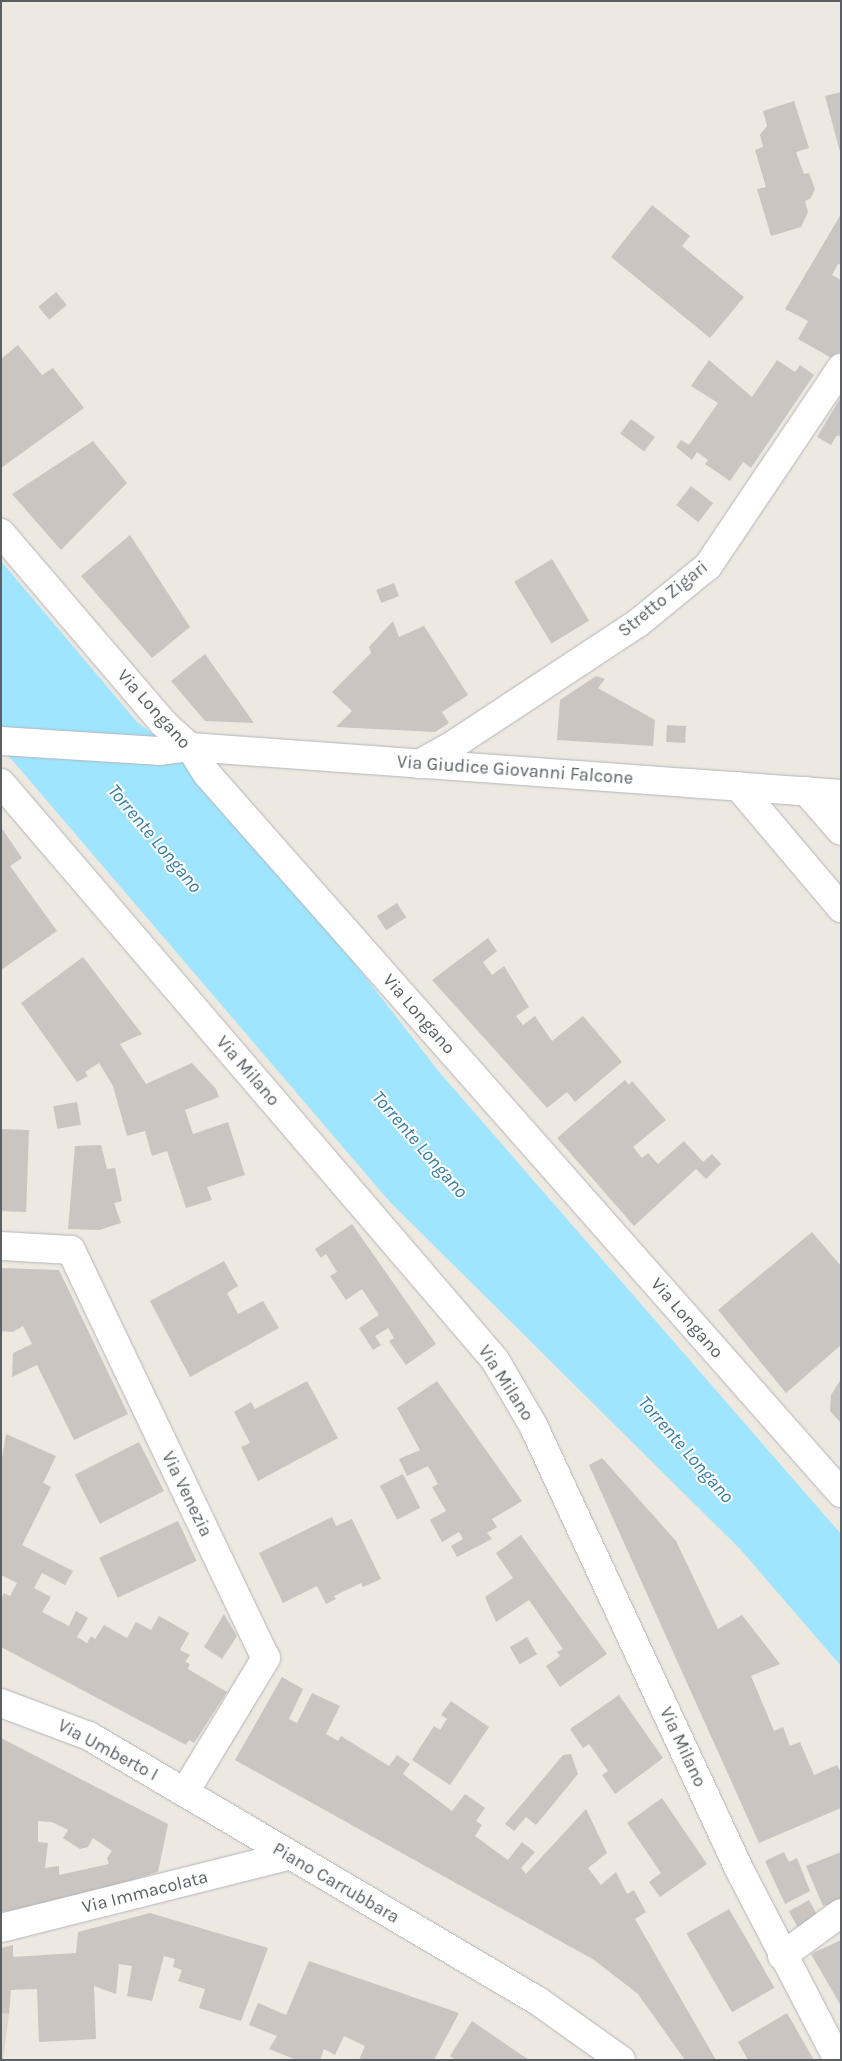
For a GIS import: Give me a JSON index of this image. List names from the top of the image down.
{
  "streets": {
    "street": [
      "Stretto Zigari",
      "Via Longano",
      "Via Giudice Giovanni Falcone",
      "Via Milano",
      "Via Venezia",
      "Via Umberto I",
      "Piano Carrubbara",
      "Via Immacolata"
    ]
  },
  "crossings": [
    ["Stretto Zigari", "Via Giudice Giovanni Falcone"],
    ["Via Longano", "Via Giudice Giovanni Falcone"],
    ["Via Venezia", "Via Umberto I"],
    ["Via Venezia", "Piano Carrubbara"],
    ["Via Umberto I", "Piano Carrubbara"],
    ["Piano Carrubbara", "Via Immacolata"]
  ],
  "water": ["Torrente Longano"]
}
